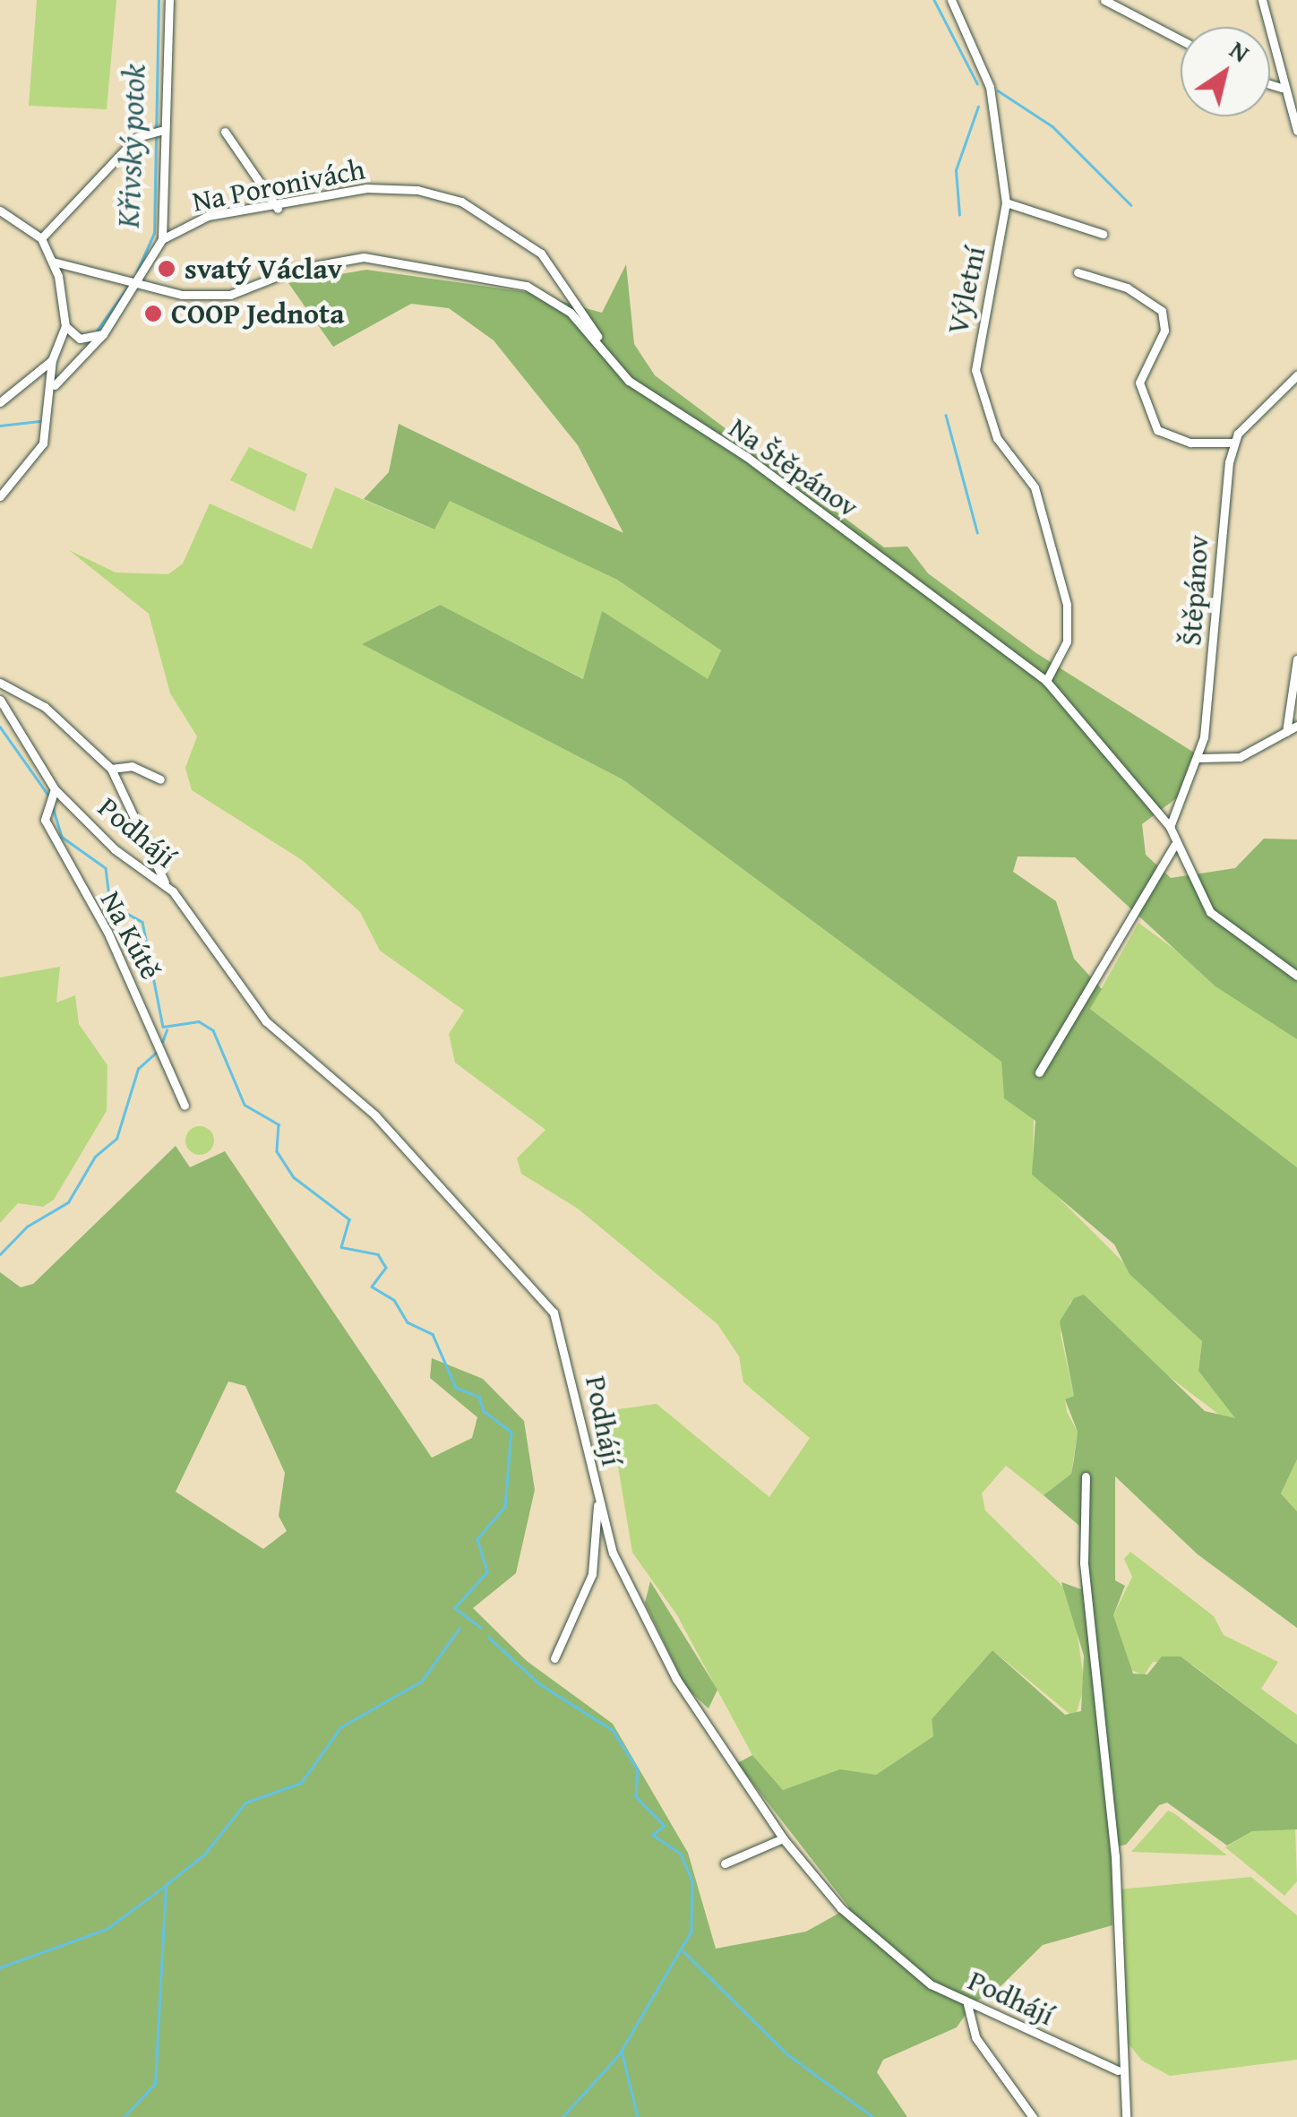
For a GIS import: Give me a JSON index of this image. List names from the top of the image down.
{
  "streets": {
    "street": [
      "Na Poronivách",
      "Výletní",
      "Na Štěpánov",
      "Štěpánov",
      "Podhájí",
      "Na Kútě"
    ]
  },
  "crossings": [
    ["Na Poronivách", "Na Štěpánov"],
    ["Výletní", "Na Štěpánov"],
    ["Na Štěpánov", "Štěpánov"],
    ["Podhájí", "Na Kútě"]
  ],
  "water": ["Křivský potok"],
  "places": ["svatý Václav", "COOP Jednota"],
  "north": "top right"
}
